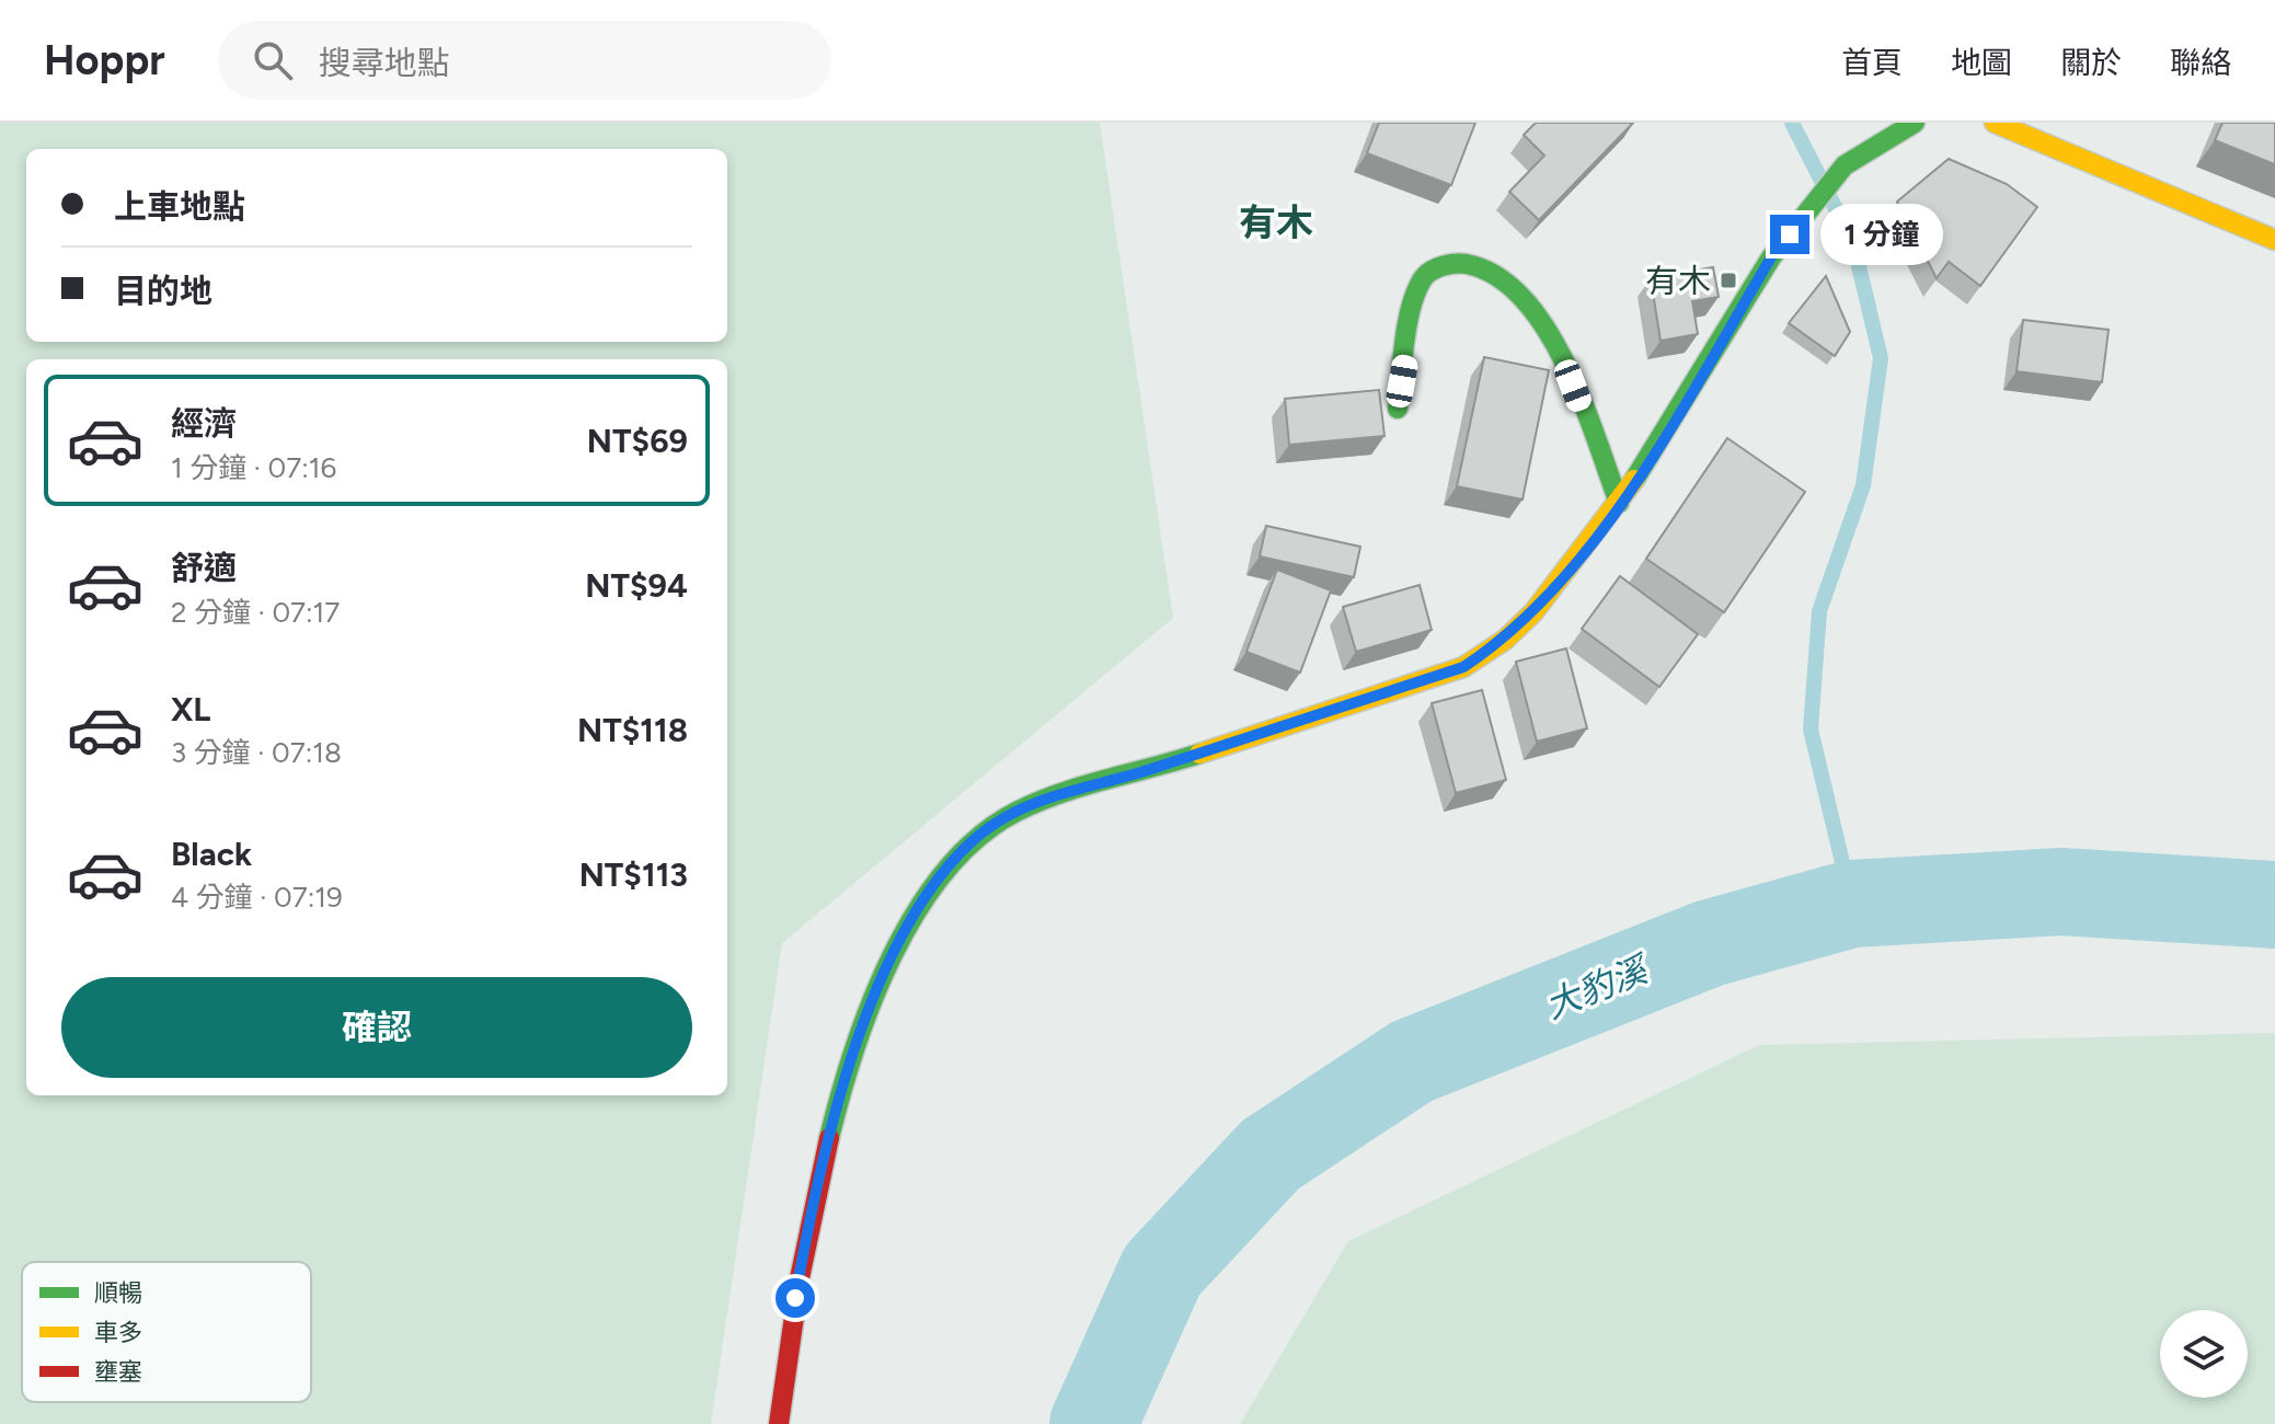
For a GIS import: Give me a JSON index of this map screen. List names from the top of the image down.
{
  "districts": ["有木"],
  "water": ["大豹溪"],
  "places": {
    "transit": ["有木"]
  },
  "legend": ["順暢", "車多", "壅塞"],
  "page": {
    "header": "Hoppr",
    "search": "搜尋地點",
    "nav": [
      "首頁",
      "地圖",
      "關於",
      "聯絡"
    ],
    "banner": ["上車地點", "目的地"],
    "bubble": "1 分鐘",
    "list": [
      {
        "name": "經濟",
        "note": "1 分鐘 · 07:16",
        "value": "NT$69"
      },
      {
        "name": "舒適",
        "note": "2 分鐘 · 07:17",
        "value": "NT$94"
      },
      {
        "name": "XL",
        "note": "3 分鐘 · 07:18",
        "value": "NT$118"
      },
      {
        "name": "Black",
        "note": "4 分鐘 · 07:19",
        "value": "NT$113"
      }
    ],
    "buttons": "確認"
  }
}
